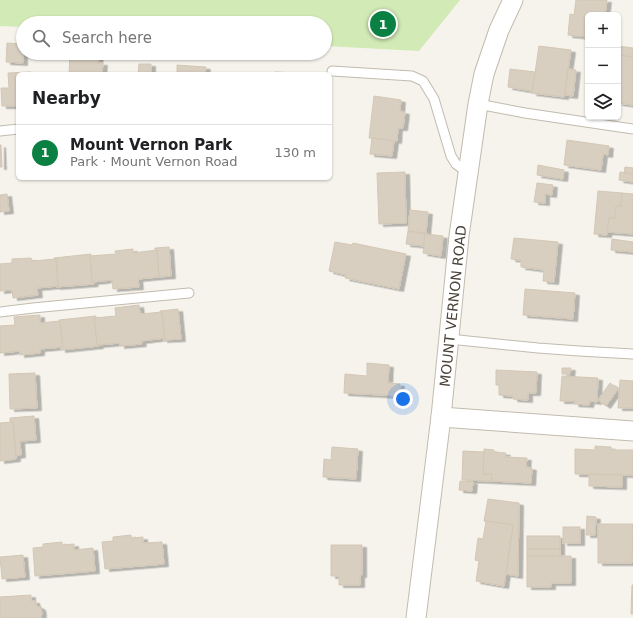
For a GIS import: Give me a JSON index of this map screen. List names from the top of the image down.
{
  "streets": {
    "street": ["MOUNT VERNON ROAD"]
  },
  "page": {
    "pins": "1",
    "map_buttons": ["+", "−"],
    "search": "Search here",
    "heading": "Nearby",
    "list": [
      {
        "mark": "1",
        "name": "Mount Vernon Park",
        "note": "Park · Mount Vernon Road",
        "value": "130 m"
      }
    ]
  }
}
